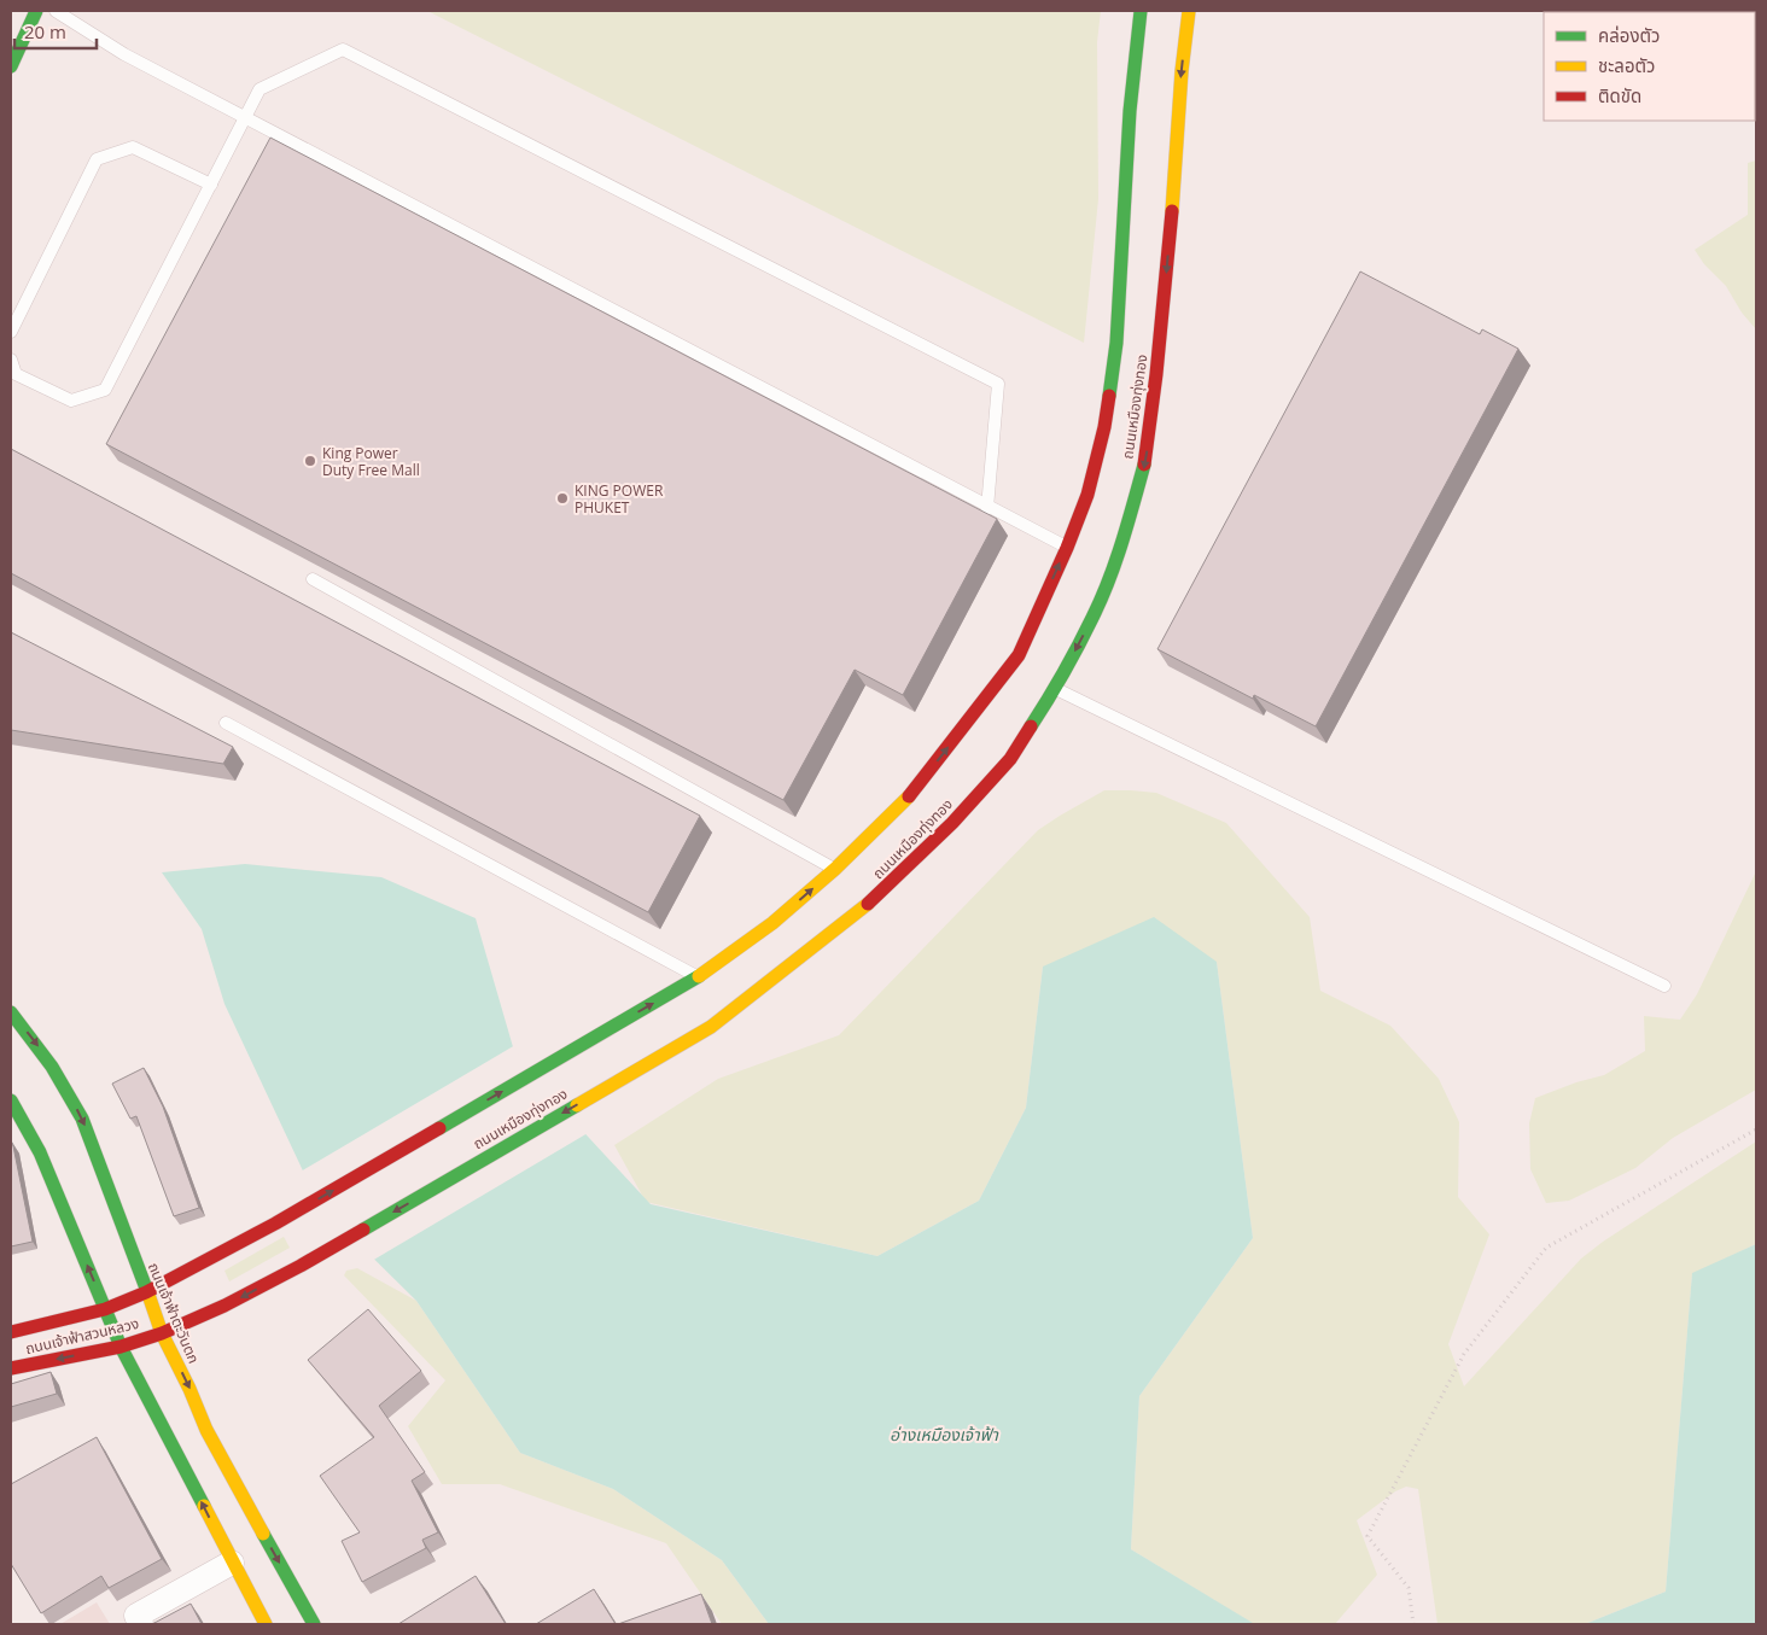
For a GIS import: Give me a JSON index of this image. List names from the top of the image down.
{
  "streets": {
    "street": ["ถนนเหมืองทุ่งทอง", "ถนนเจ้าฟ้าตะวันตก", "ถนนเจ้าฟ้าสวนหลวง"]
  },
  "crossings": [
    ["ถนนเหมืองทุ่งทอง", "ถนนเจ้าฟ้าตะวันตก"],
    ["ถนนเหมืองทุ่งทอง", "ถนนเจ้าฟ้าสวนหลวง"],
    ["ถนนเจ้าฟ้าตะวันตก", "ถนนเจ้าฟ้าสวนหลวง"]
  ],
  "water": ["อ่างเหมืองเจ้าฟ้า"],
  "places": ["King Power Duty Free Mall", "KING POWER PHUKET"],
  "legend": ["คล่องตัว", "ชะลอตัว", "ติดขัด"],
  "scale_bar": "20 m"
}
